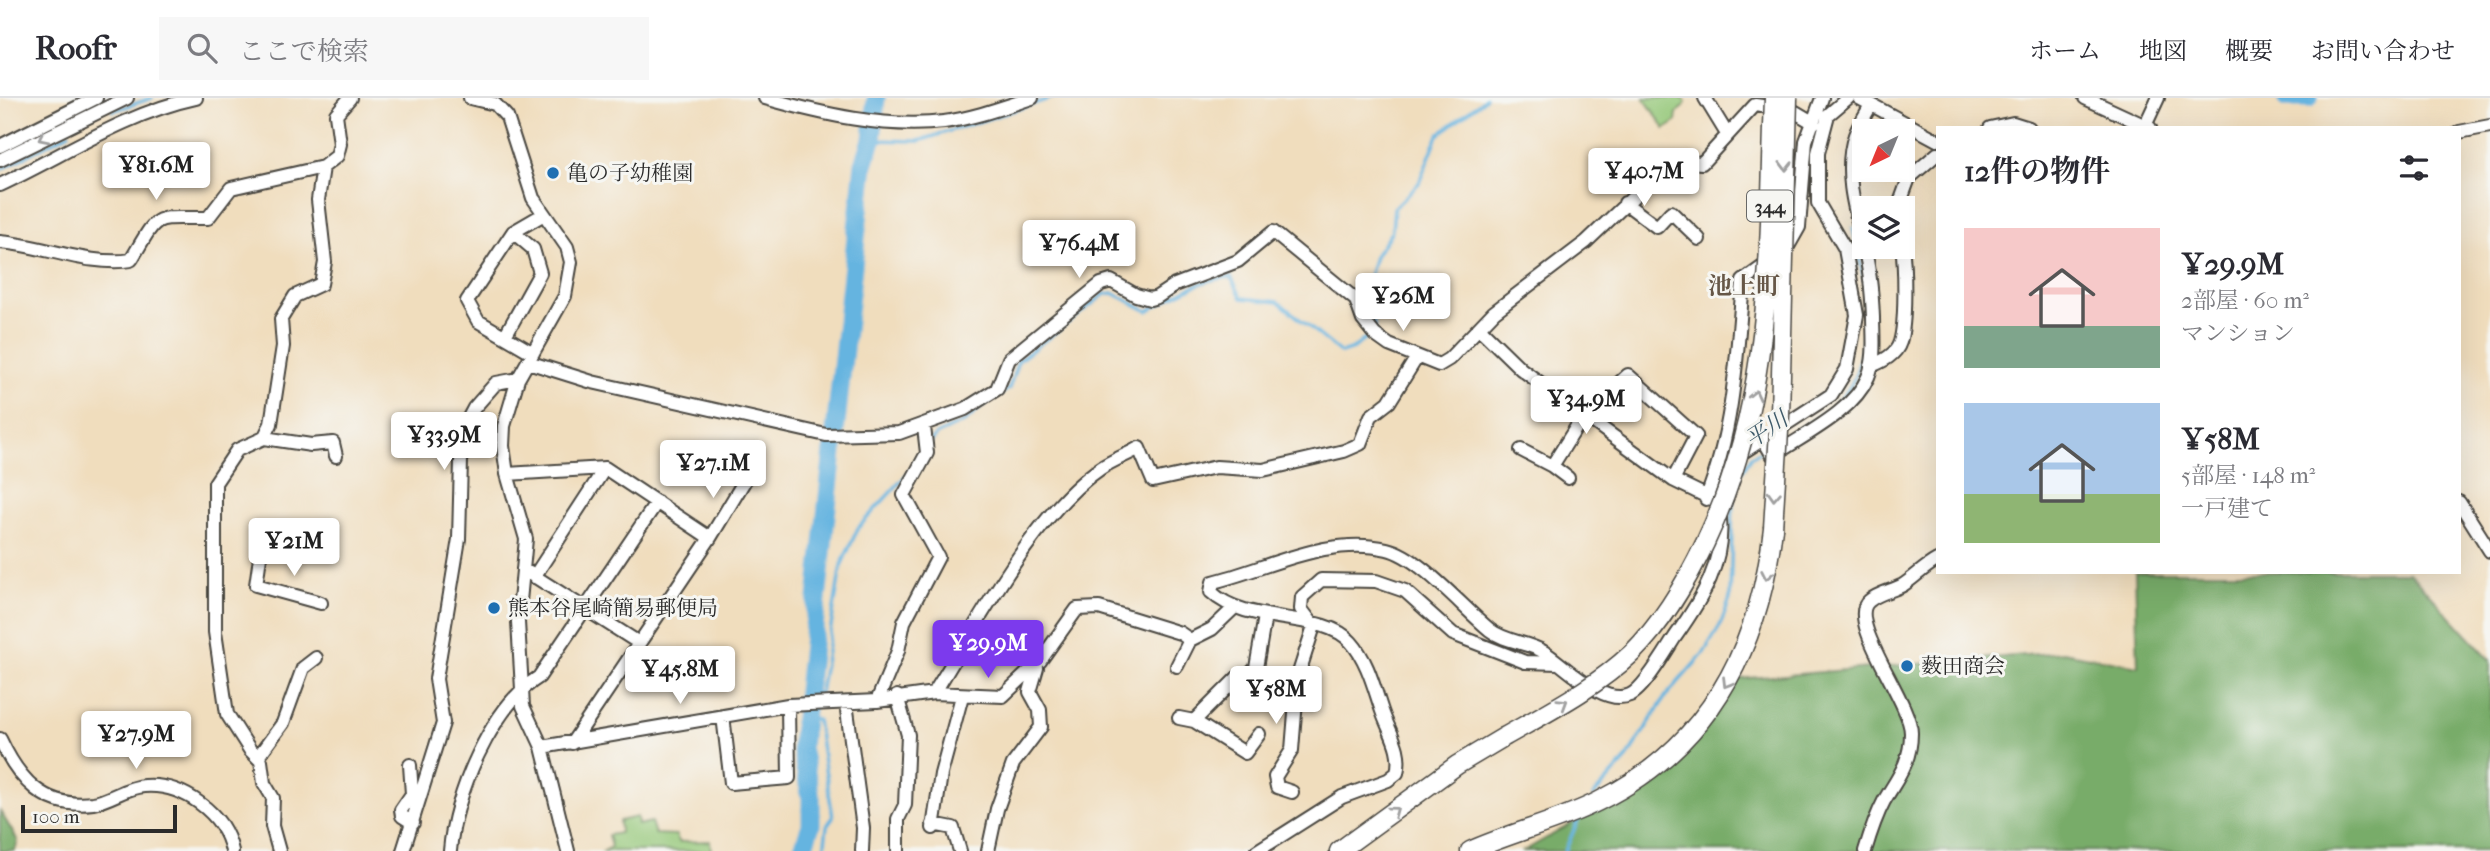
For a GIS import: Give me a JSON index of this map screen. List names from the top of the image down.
{
  "streets": {
    "highway": ["344"]
  },
  "districts": ["池上町"],
  "water": ["平川"],
  "places": ["亀の子幼稚園", "熊本谷尾崎簡易郵便局", "薮田商会"],
  "scale_bar": "100 m",
  "north": "bottom left",
  "page": {
    "header": "Roofr",
    "search": "ここで検索",
    "nav": [
      "ホーム",
      "地図",
      "概要",
      "お問い合わせ"
    ],
    "heading": "12件の物件",
    "price": [
      "¥81.6M",
      "¥40.7M",
      "¥76.4M",
      "¥26M",
      "¥34.9M",
      "¥33.9M",
      "¥27.1M",
      "¥21M",
      "¥29.9M",
      "¥45.8M",
      "¥58M",
      "¥27.9M"
    ],
    "list": [
      {
        "name": "¥29.9M",
        "note": "2部屋 · 60 m² · マンション"
      },
      {
        "name": "¥58M",
        "note": "5部屋 · 148 m² · 一戸建て"
      }
    ],
    "scale": "100 m"
  }
}
